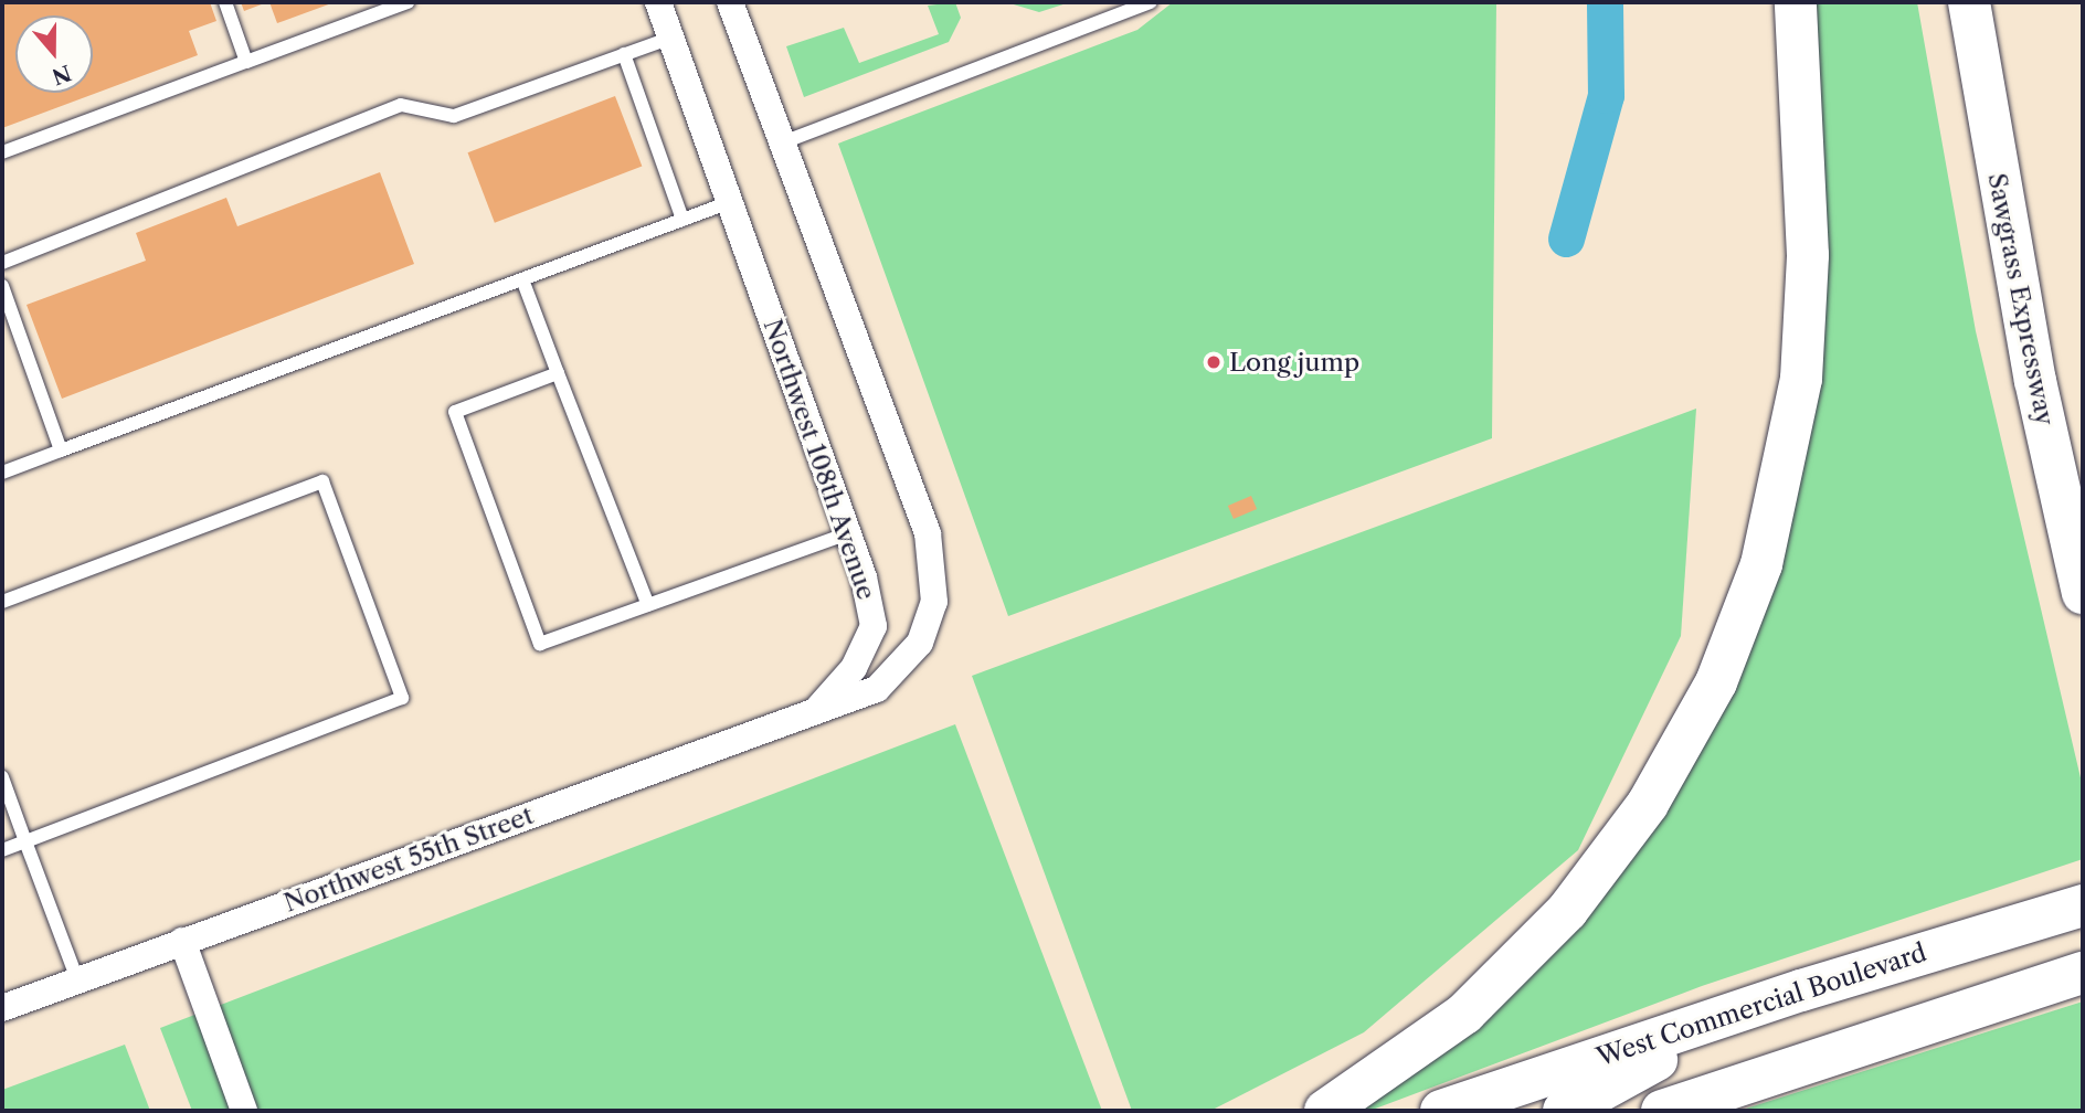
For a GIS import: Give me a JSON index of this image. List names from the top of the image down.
{
  "streets": {
    "highway": ["Sawgrass Expressway", "West Commercial Boulevard"],
    "street": ["Northwest 108th Avenue", "Northwest 55th Street"]
  },
  "crossings": [
    ["Northwest 108th Avenue", "Northwest 55th Street"]
  ],
  "places": ["Long jump"],
  "north": "bottom"
}
